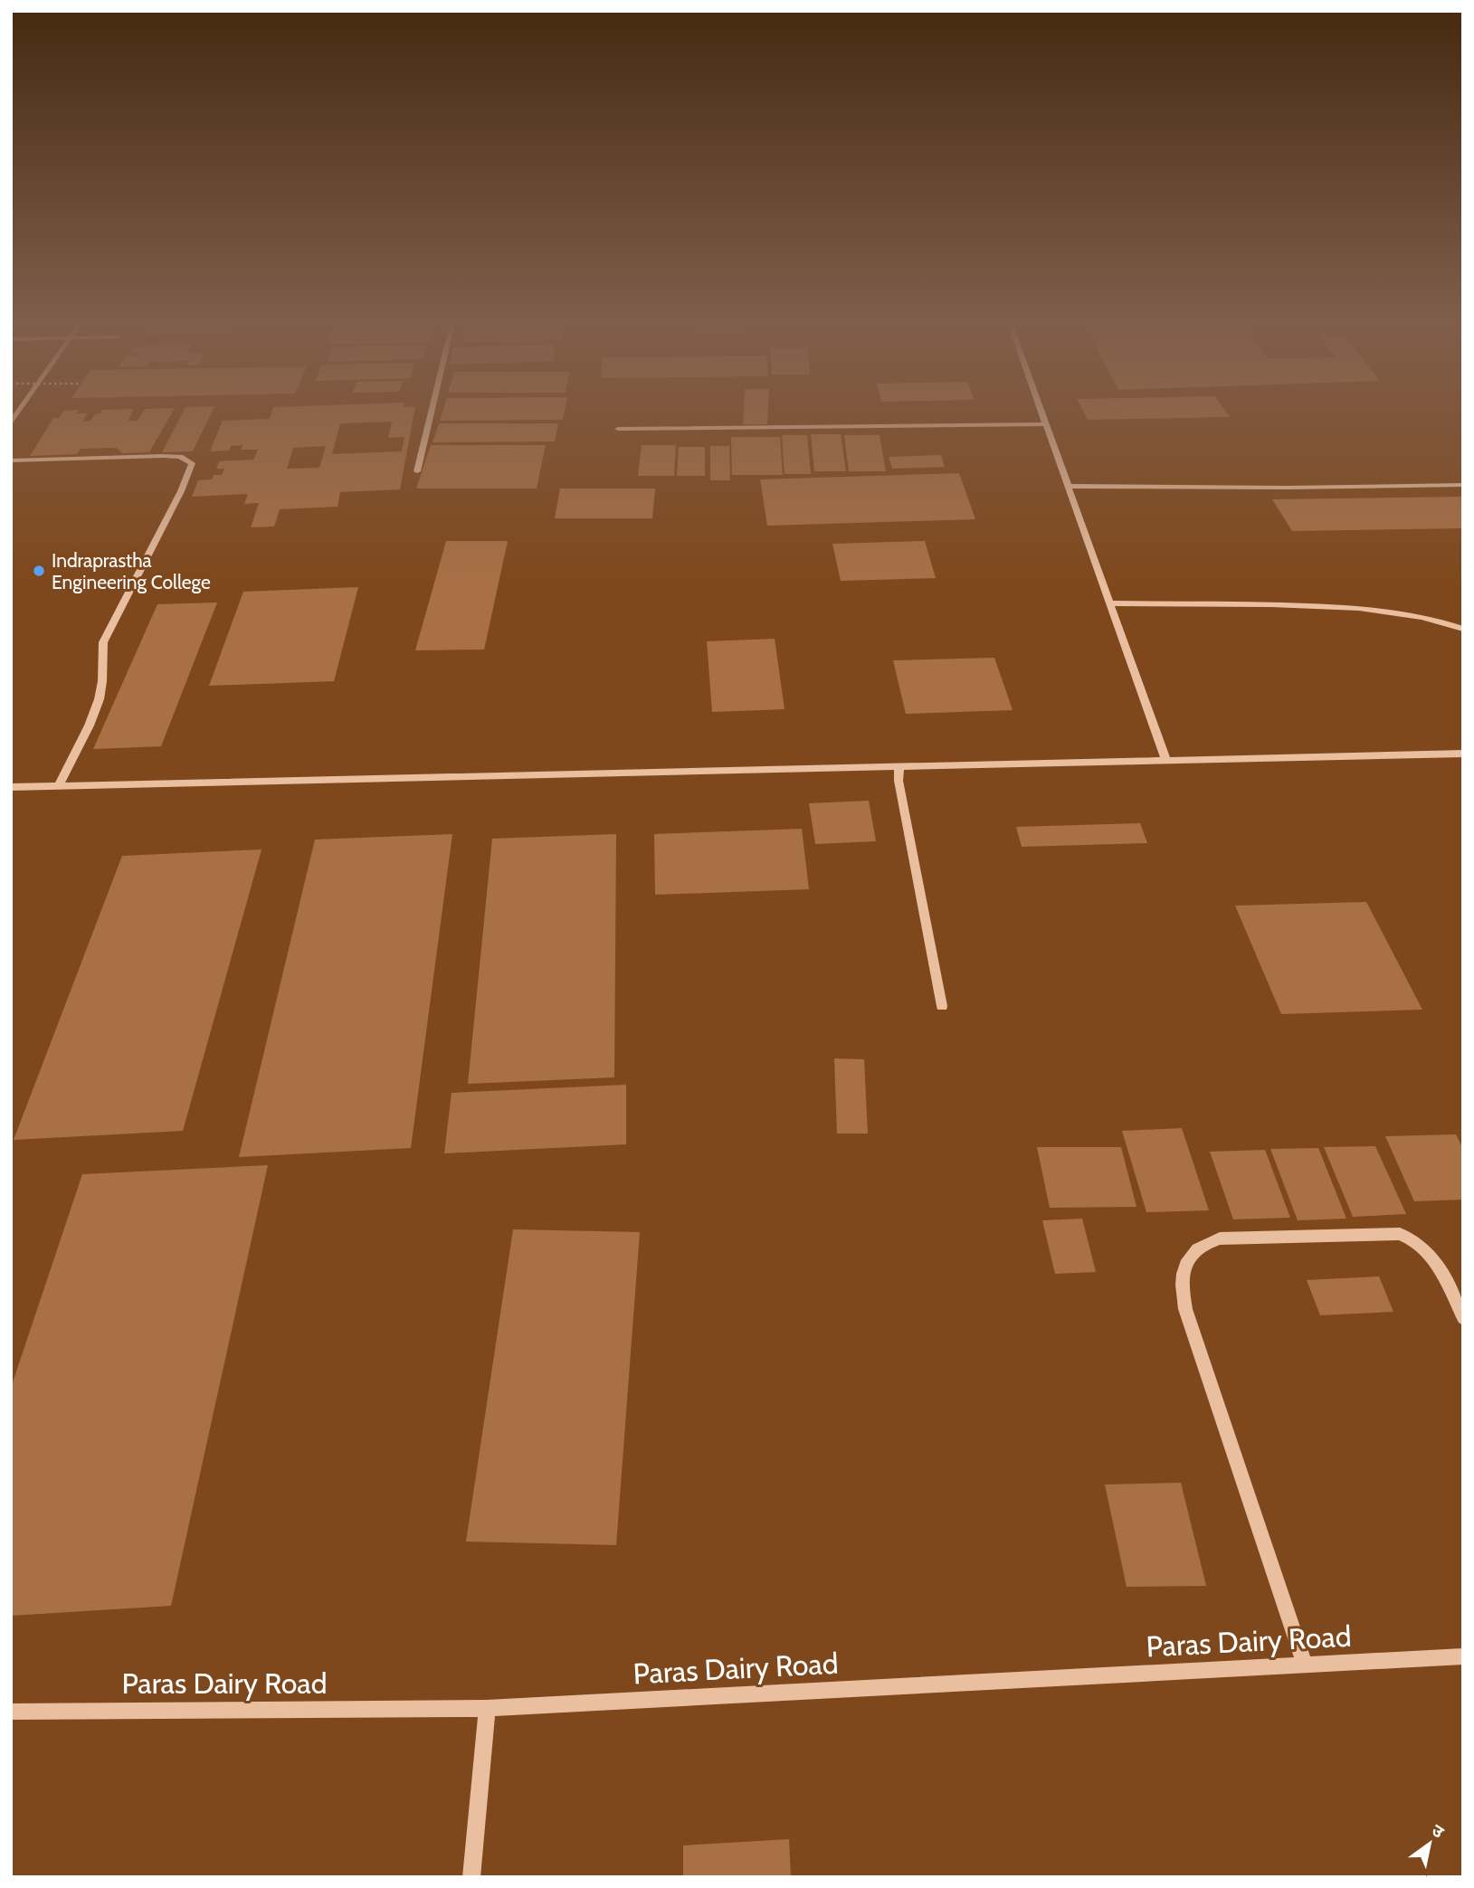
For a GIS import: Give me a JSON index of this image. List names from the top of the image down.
{
  "streets": {
    "street": ["Paras Dairy Road"]
  },
  "places": ["Indraprastha Engineering College"],
  "north": "top right"
}
